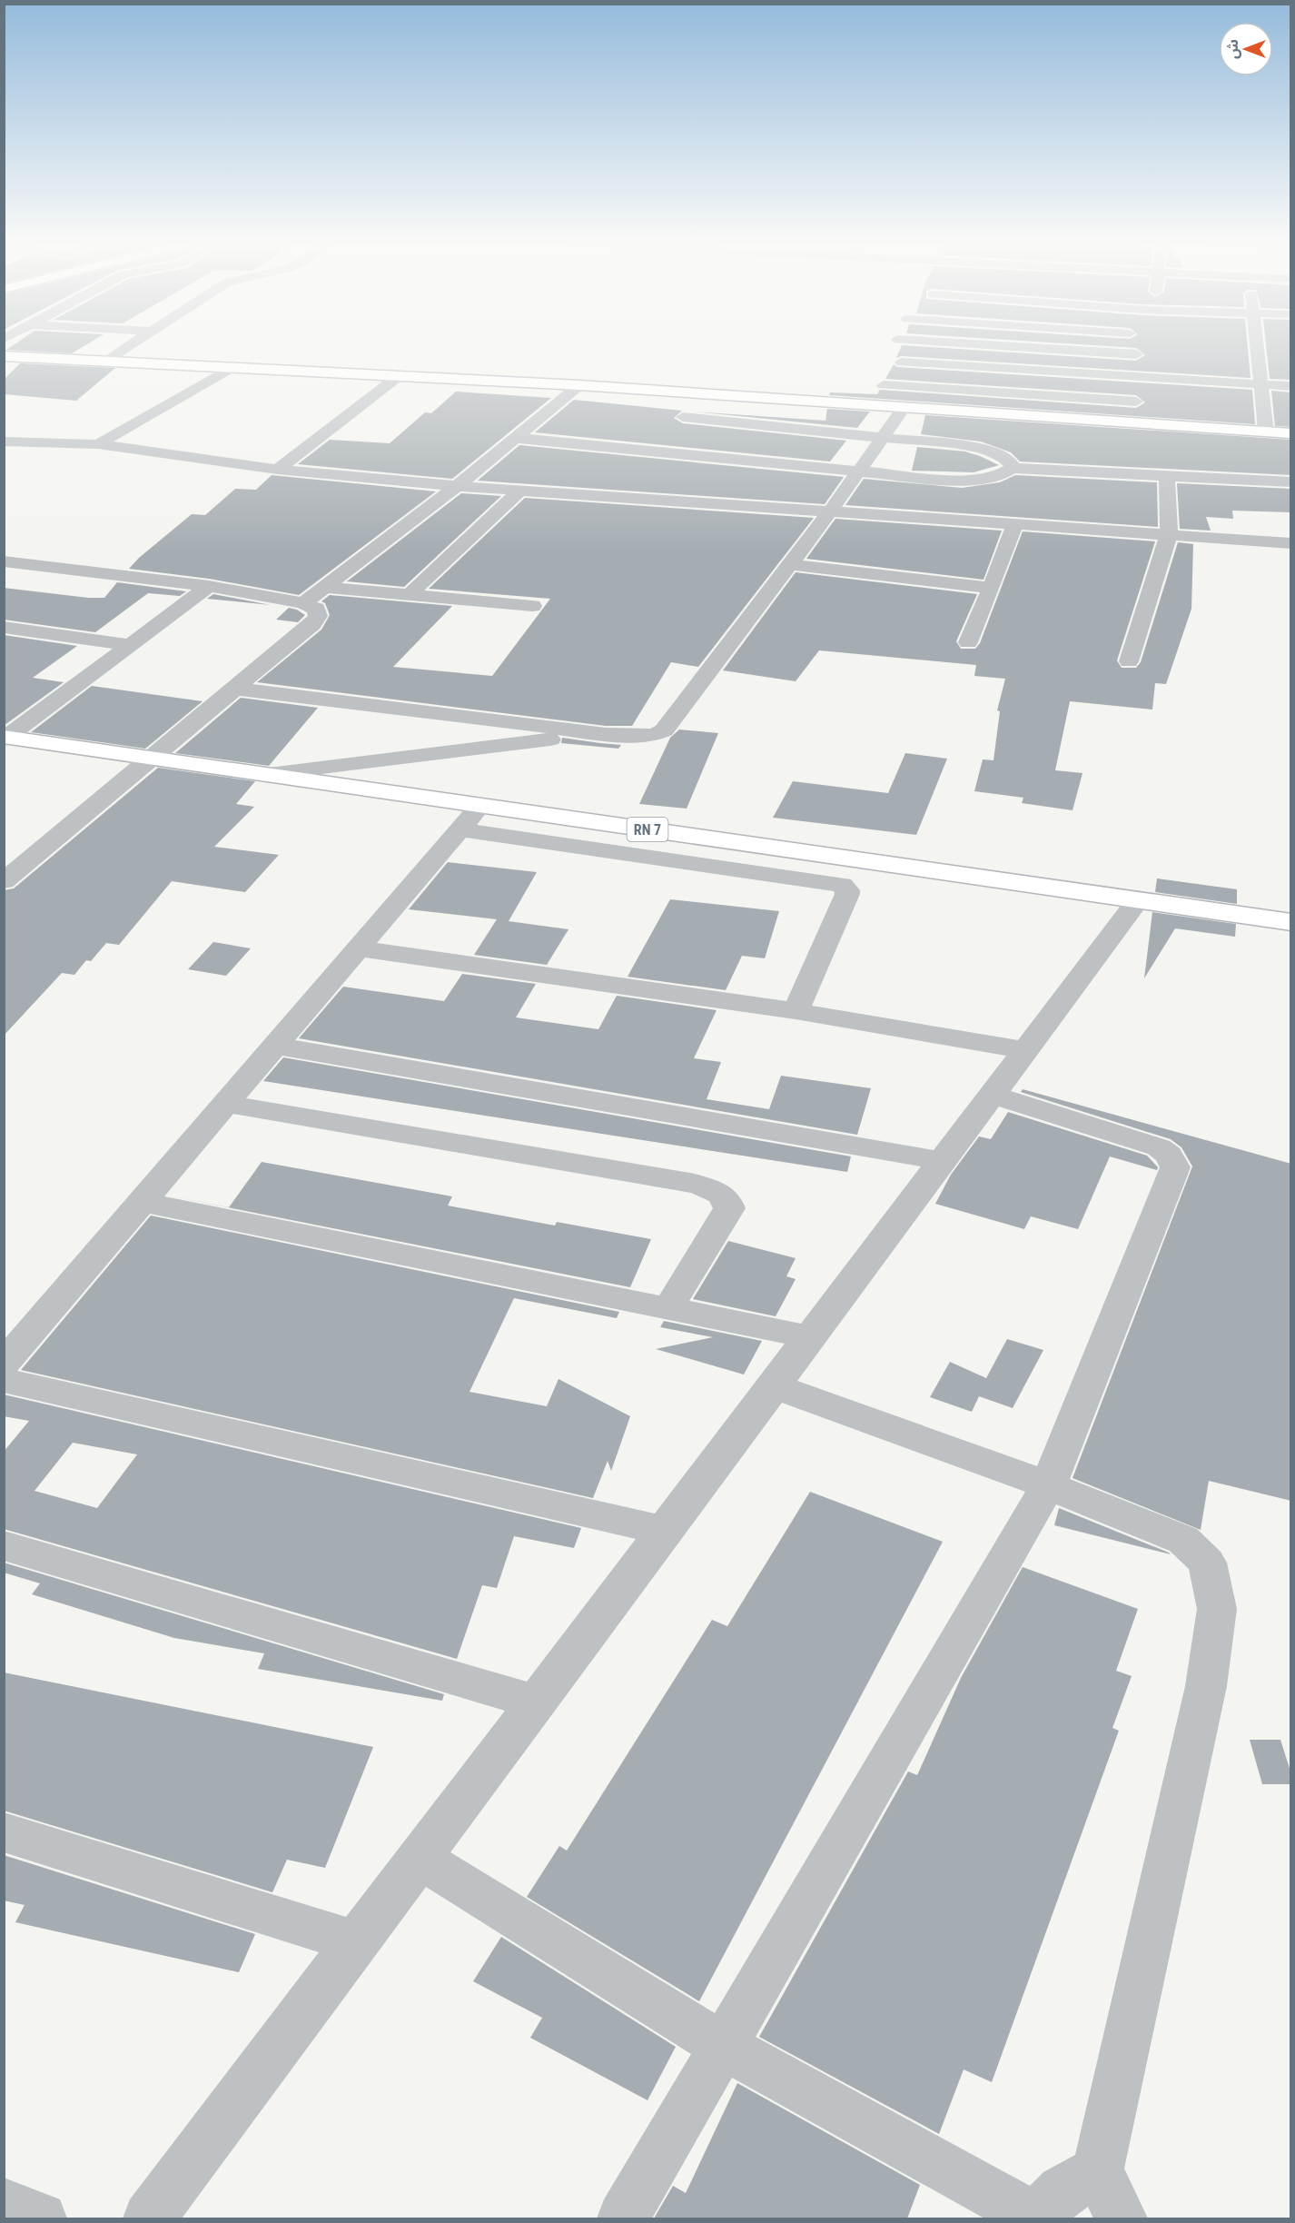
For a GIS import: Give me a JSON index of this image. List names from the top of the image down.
{
  "streets": {
    "street": ["RN 7"]
  },
  "north": "left"
}
